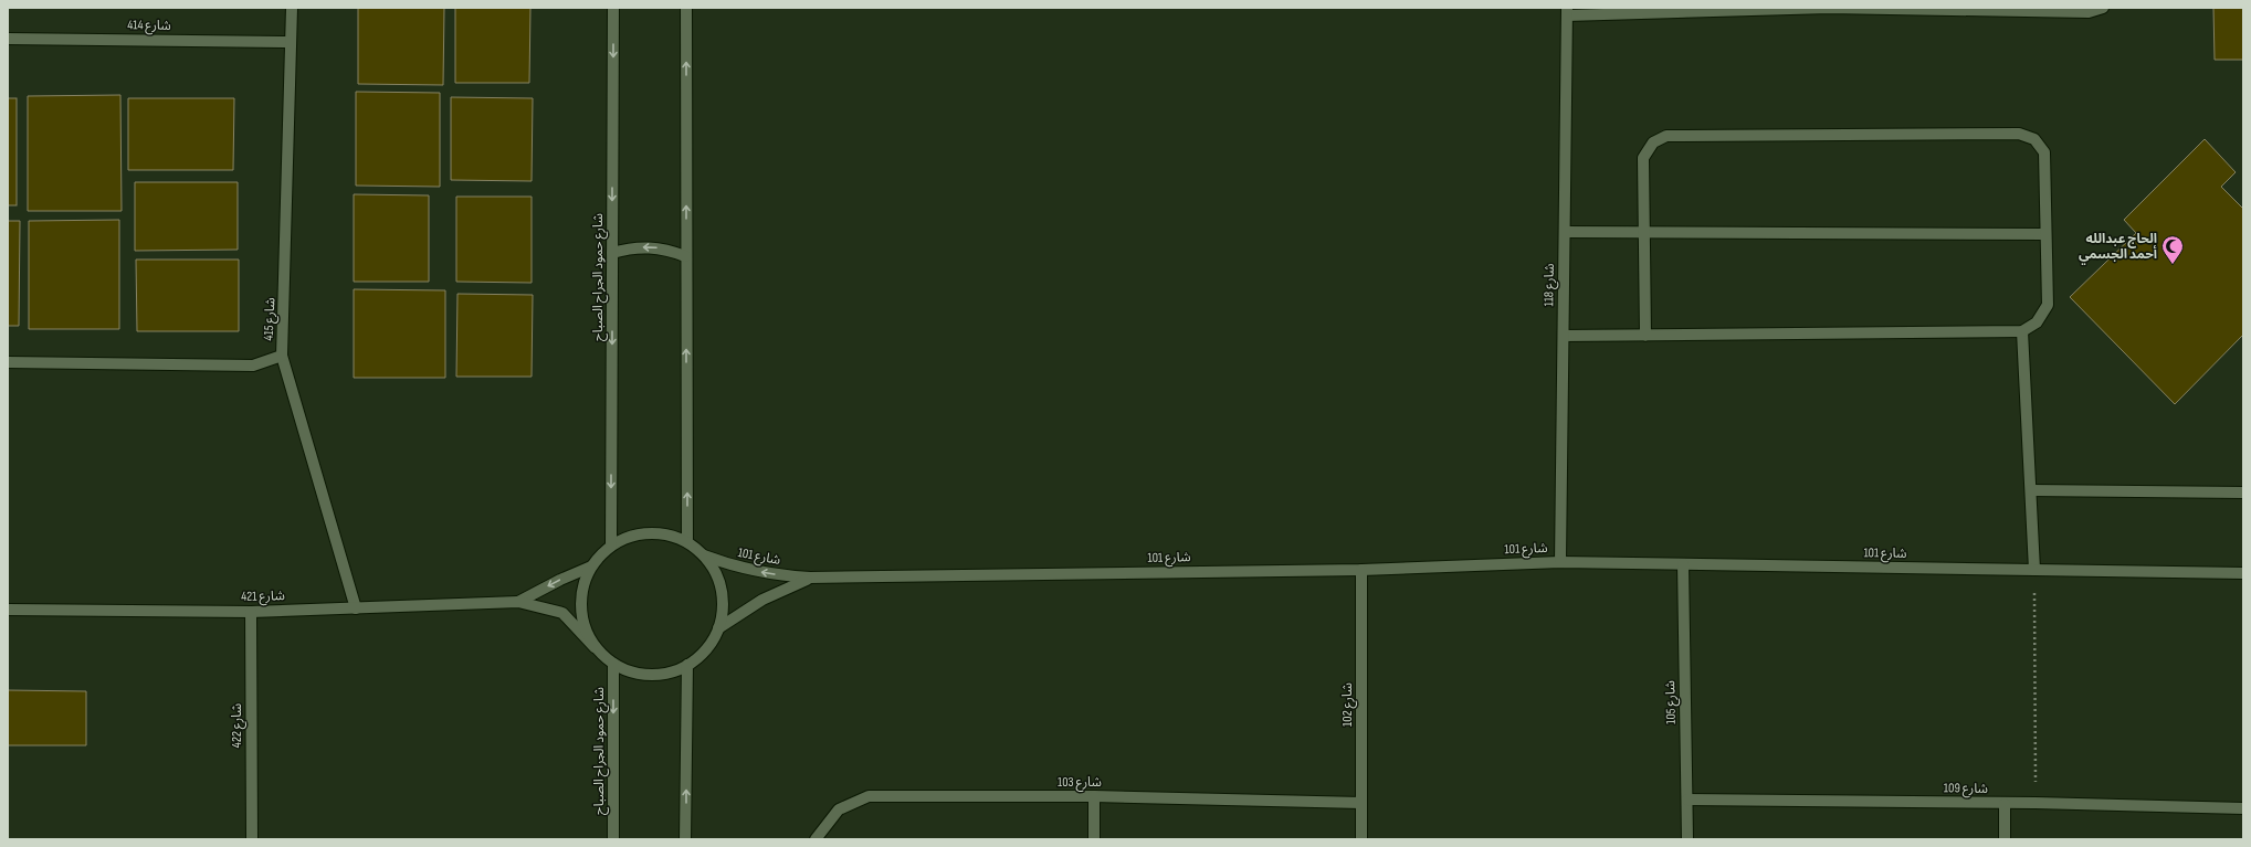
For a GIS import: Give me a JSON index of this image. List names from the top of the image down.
{
  "streets": {
    "street": [
      "شارع 414",
      "شارع حمود الجراح الصباح",
      "شارع 118",
      "شارع 415",
      "شارع 101",
      "شارع 421",
      "شارع 105",
      "شارع 102",
      "شارع 422",
      "شارع 103",
      "شارع 109"
    ]
  },
  "crossings": [
    ["شارع 414", "شارع 415"],
    ["شارع حمود الجراح الصباح", "شارع 101"],
    ["شارع حمود الجراح الصباح", "شارع 421"],
    ["شارع 118", "شارع 101"],
    ["شارع 101", "شارع 421"],
    ["شارع 101", "شارع 105"],
    ["شارع 101", "شارع 102"],
    ["شارع 421", "شارع 422"],
    ["شارع 105", "شارع 109"],
    ["شارع 102", "شارع 103"]
  ],
  "places": {
    "mosque": ["الحاج عبدالله أحمد الجسمي"]
  }
}
